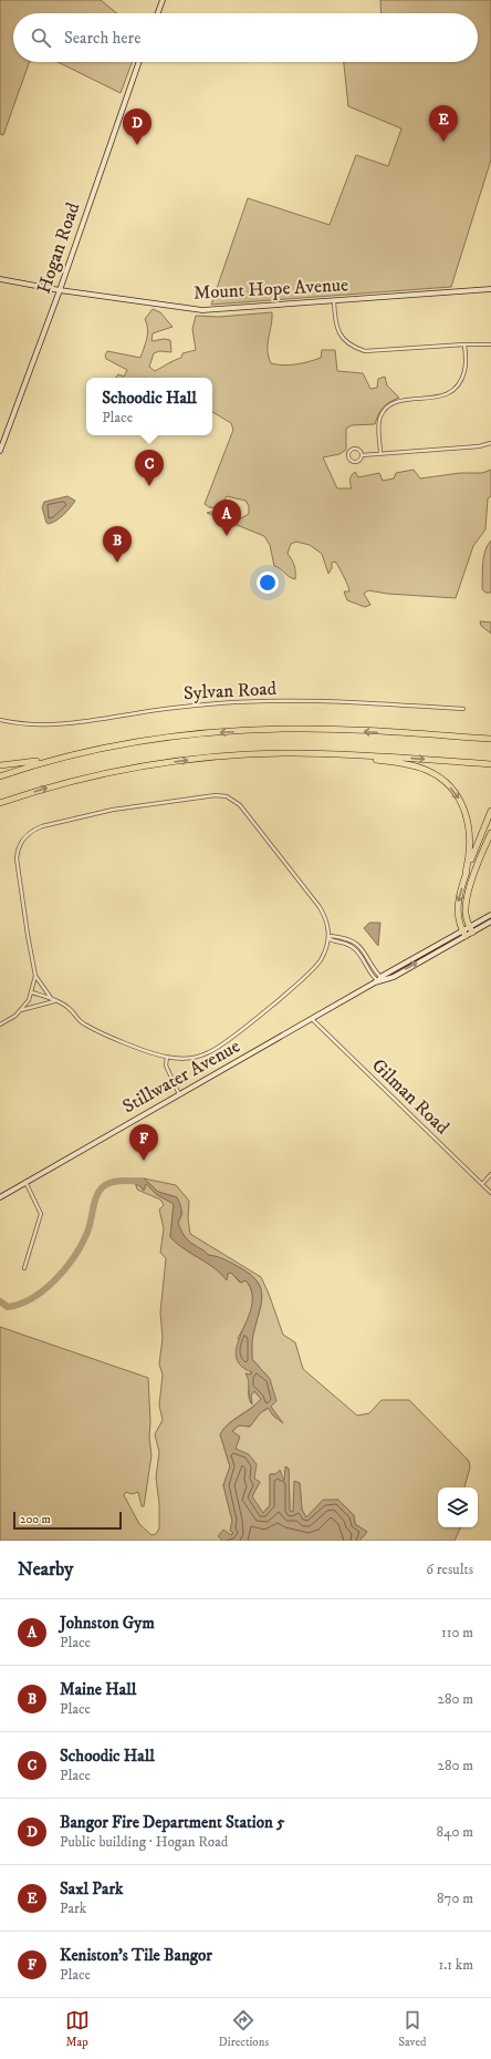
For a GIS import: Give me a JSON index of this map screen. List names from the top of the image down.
{
  "streets": {
    "main road": ["Hogan Road", "Mount Hope Avenue", "Stillwater Avenue"],
    "street": ["Sylvan Road", "Gilman Road"]
  },
  "crossings": [
    ["Hogan Road", "Mount Hope Avenue"],
    ["Stillwater Avenue", "Gilman Road"]
  ],
  "scale_bar": "200 m",
  "page": {
    "search": "Search here",
    "pins": [
      "E",
      "D",
      "C",
      "A",
      "B",
      "F"
    ],
    "popup": ["Schoodic Hall", "Place"],
    "scale": "200 m",
    "heading": ["Nearby", "6 results"],
    "list": [
      {
        "mark": "A",
        "name": "Johnston Gym",
        "note": "Place",
        "value": "110 m"
      },
      {
        "mark": "B",
        "name": "Maine Hall",
        "note": "Place",
        "value": "280 m"
      },
      {
        "mark": "C",
        "name": "Schoodic Hall",
        "note": "Place",
        "value": "280 m"
      },
      {
        "mark": "D",
        "name": "Bangor Fire Department Station 5",
        "note": "Public building · Hogan Road",
        "value": "840 m"
      },
      {
        "mark": "E",
        "name": "Saxl Park",
        "note": "Park",
        "value": "870 m"
      },
      {
        "mark": "F",
        "name": "Keniston's Tile Bangor",
        "note": "Place",
        "value": "1.1 km"
      }
    ],
    "nav": ["Map", "Directions", "Saved"]
  }
}
